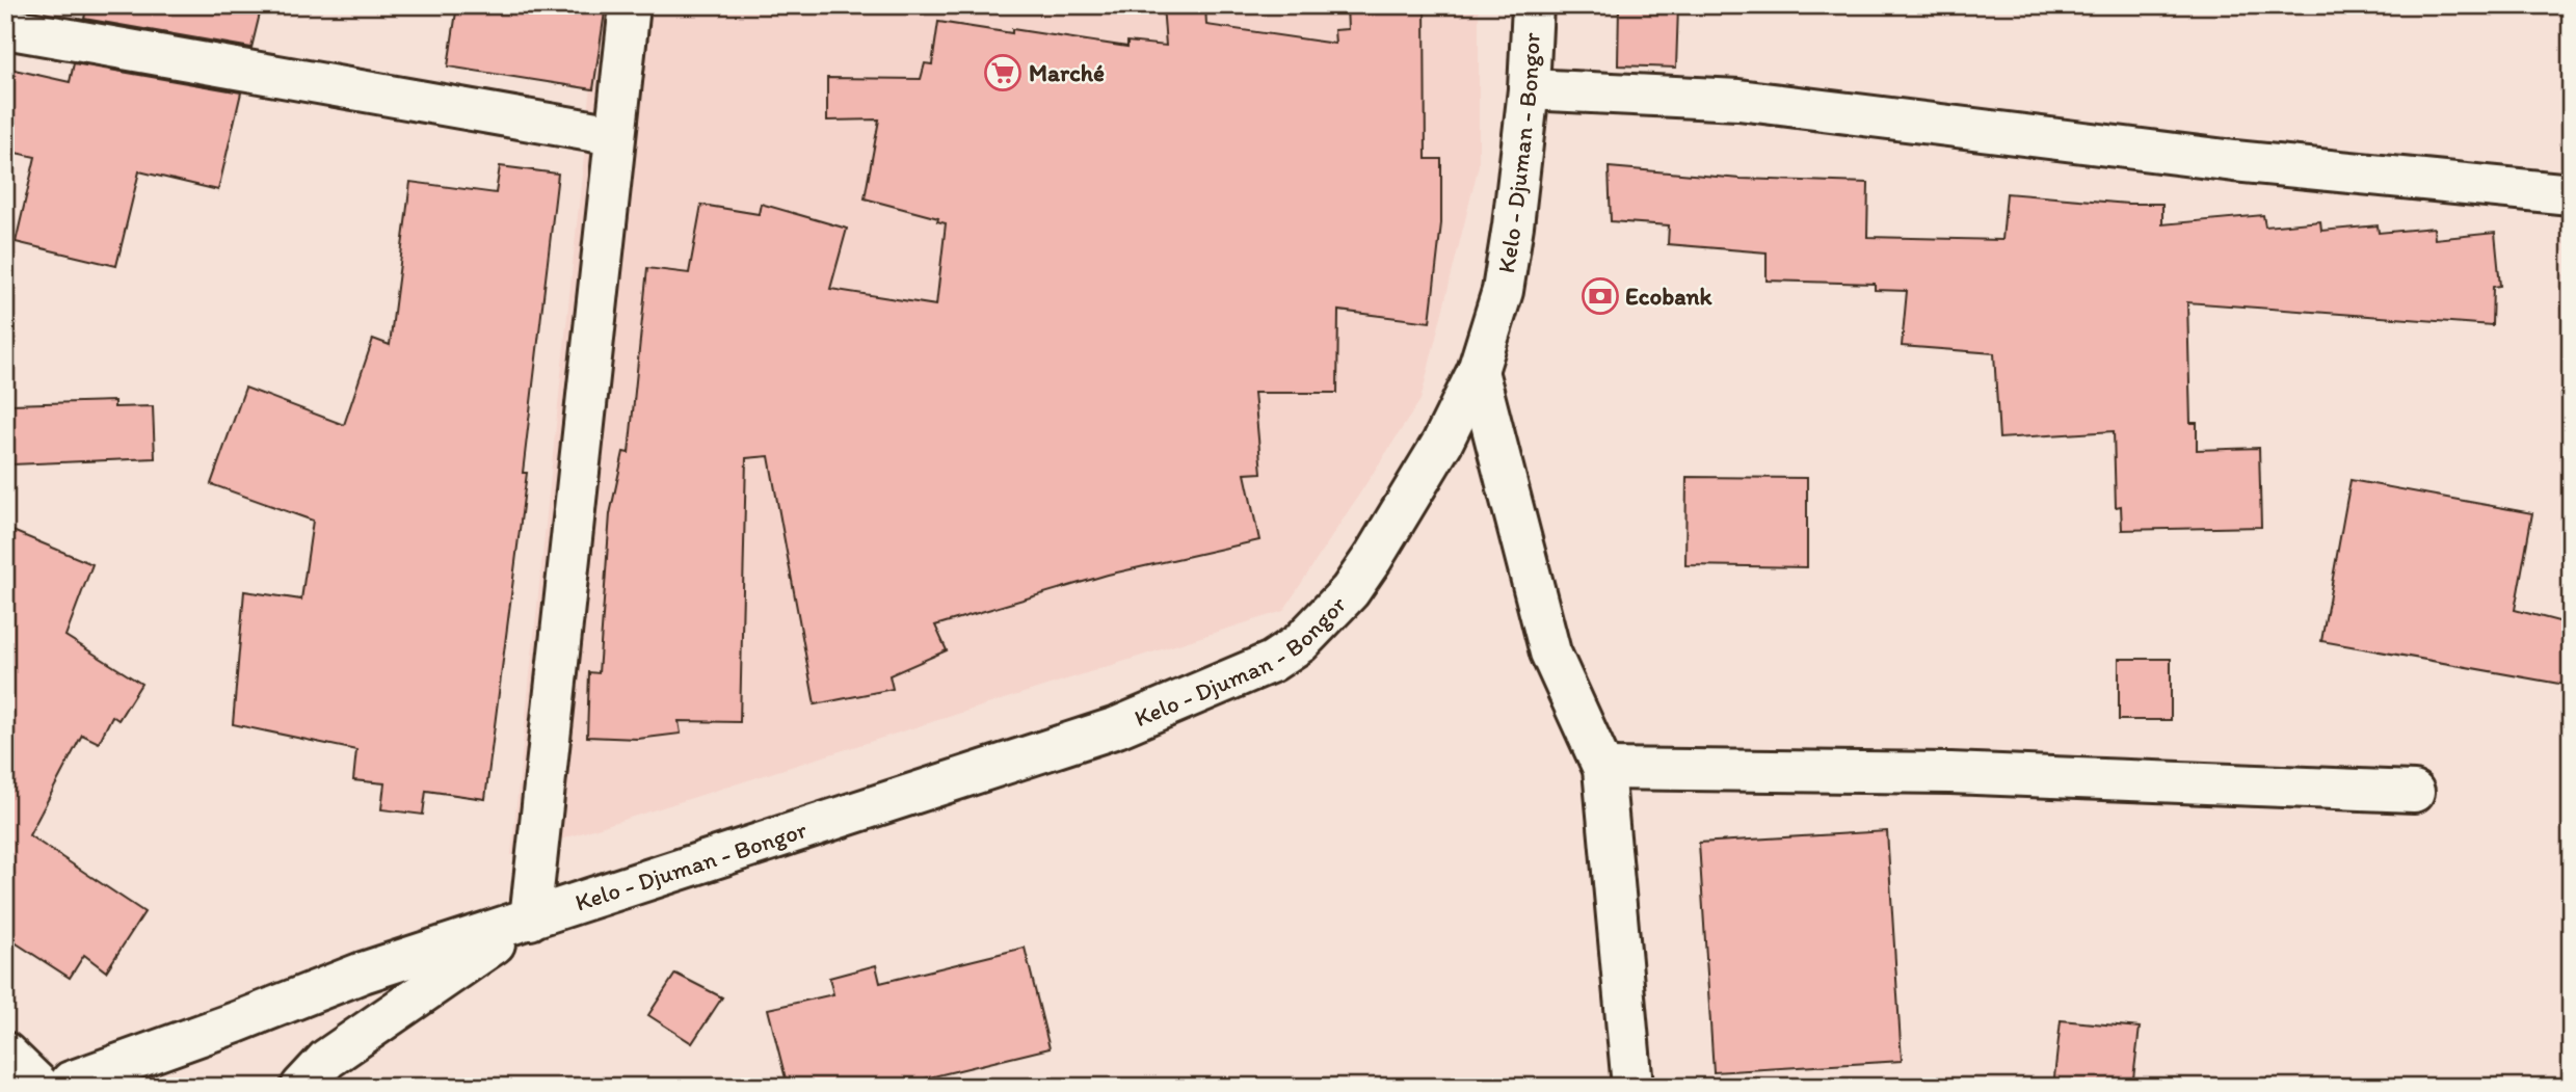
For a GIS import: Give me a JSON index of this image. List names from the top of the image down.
{
  "streets": {
    "main road": ["Kelo - Djuman - Bongor"]
  },
  "places": {
    "supermarket": ["Marché"],
    "bank": ["Ecobank"]
  }
}
